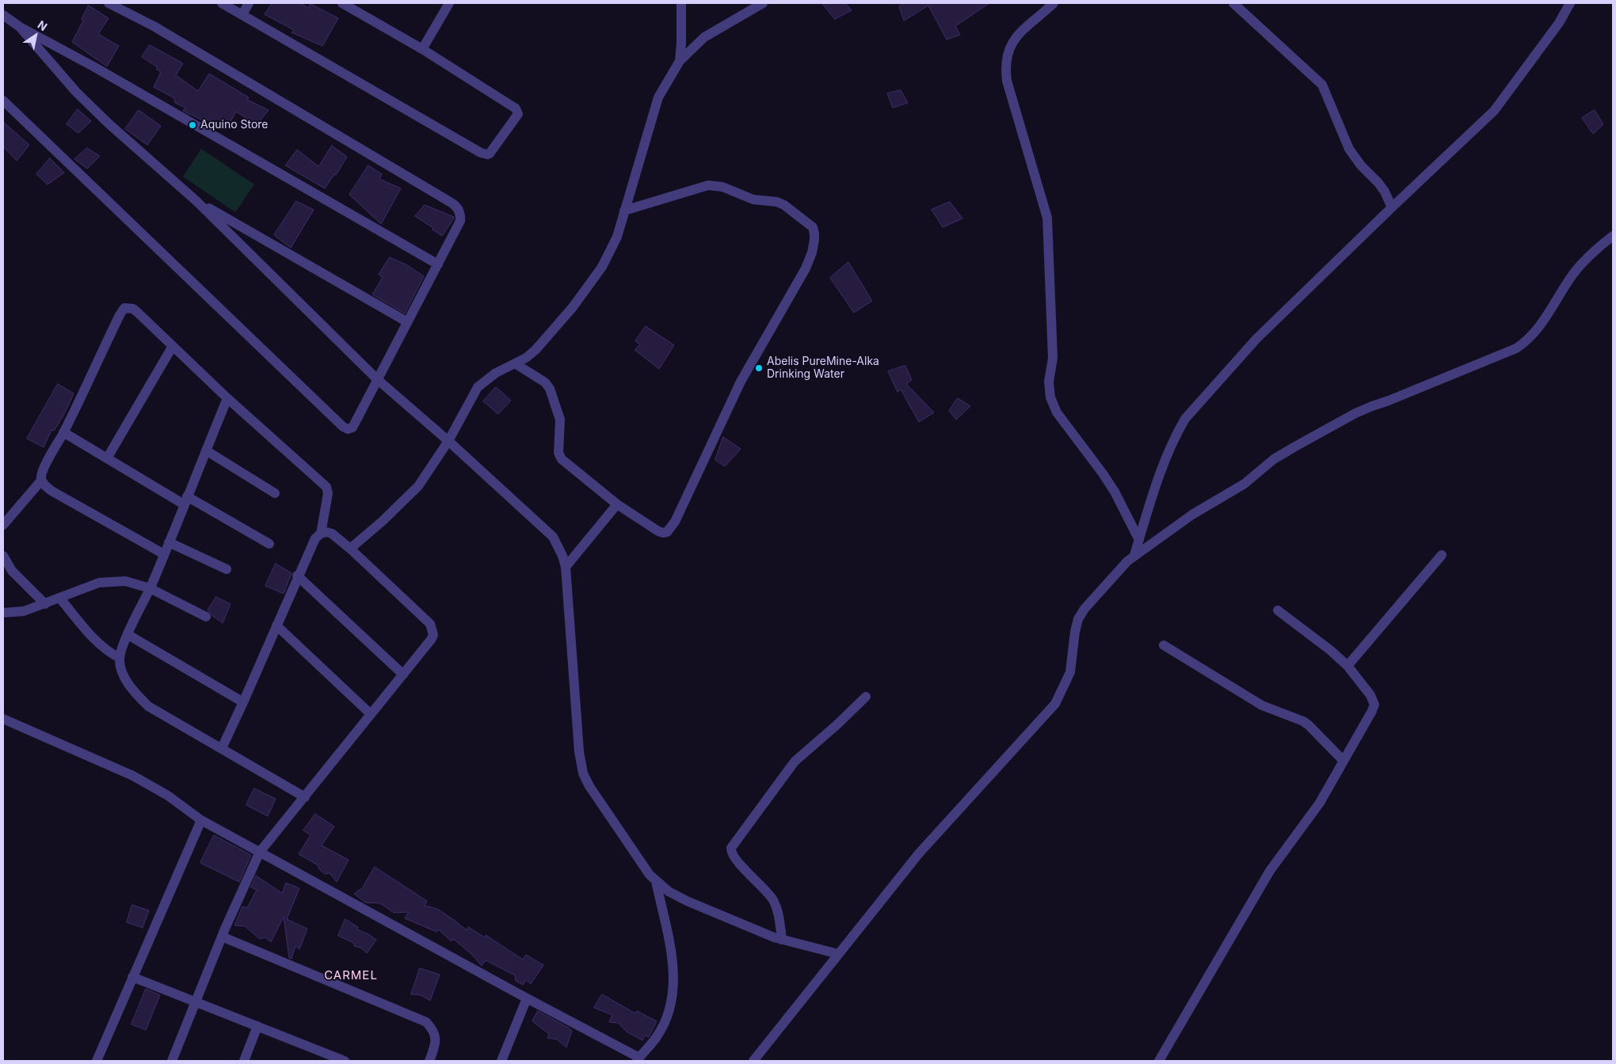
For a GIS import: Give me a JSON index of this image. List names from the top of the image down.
{
  "districts": ["CARMEL"],
  "places": ["Aquino Store", "Abelis PureMine-Alka Drinking Water"],
  "north": "top right"
}
